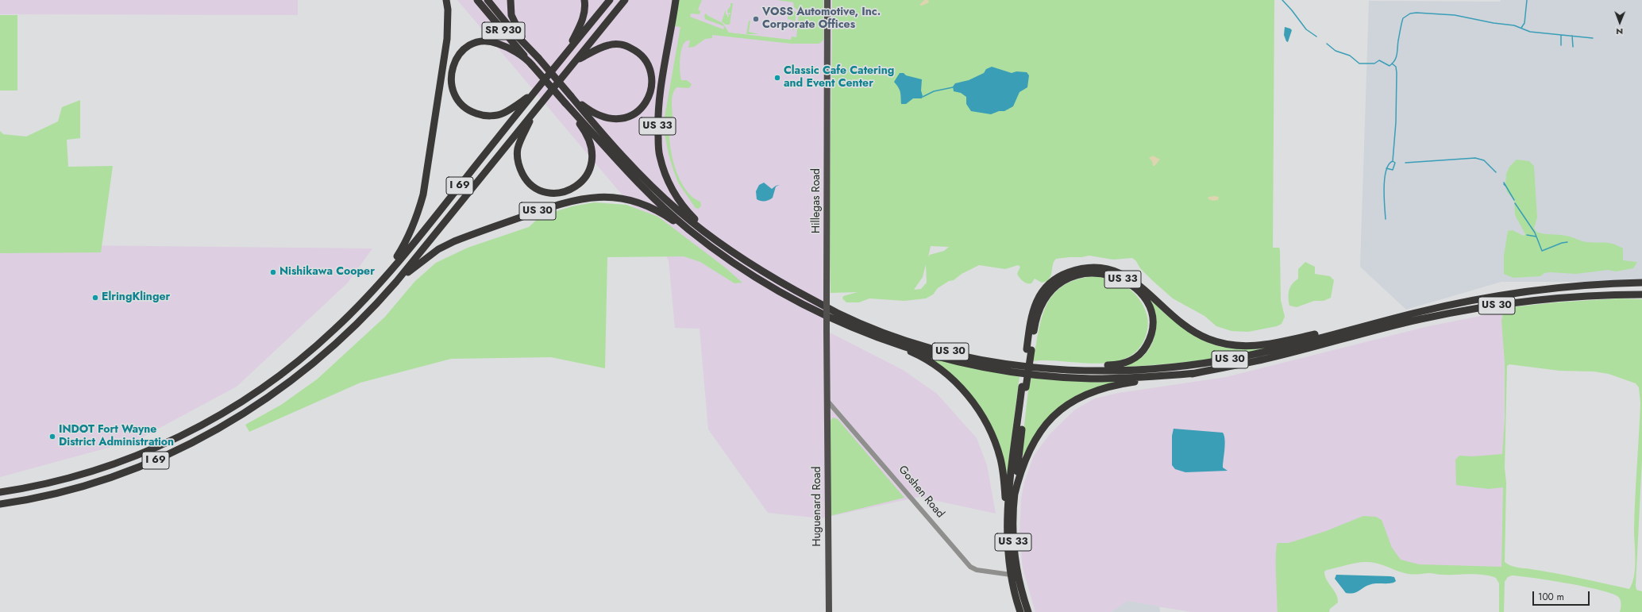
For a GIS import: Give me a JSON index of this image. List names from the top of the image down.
{
  "streets": {
    "highway": [
      "SR 930",
      "US 33",
      "I 69",
      "US 30"
    ],
    "main road": ["Hillegas Road", "Huguenard Road"],
    "street": ["Goshen Road"]
  },
  "crossings": [
    ["SR 930", "US 30"],
    ["US 33", "US 30"],
    ["US 33", "Goshen Road"],
    ["I 69", "US 30"],
    ["Hillegas Road", "Goshen Road"],
    ["Hillegas Road", "Huguenard Road"],
    ["Goshen Road", "Huguenard Road"]
  ],
  "places": [
    "VOSS Automotive, Inc. Corporate Offices",
    "Classic Cafe Catering and Event Center",
    "Nishikawa Cooper",
    "ElringKlinger",
    "INDOT Fort Wayne District Administration"
  ],
  "scale_bar": "100 m",
  "north": "bottom"
}
